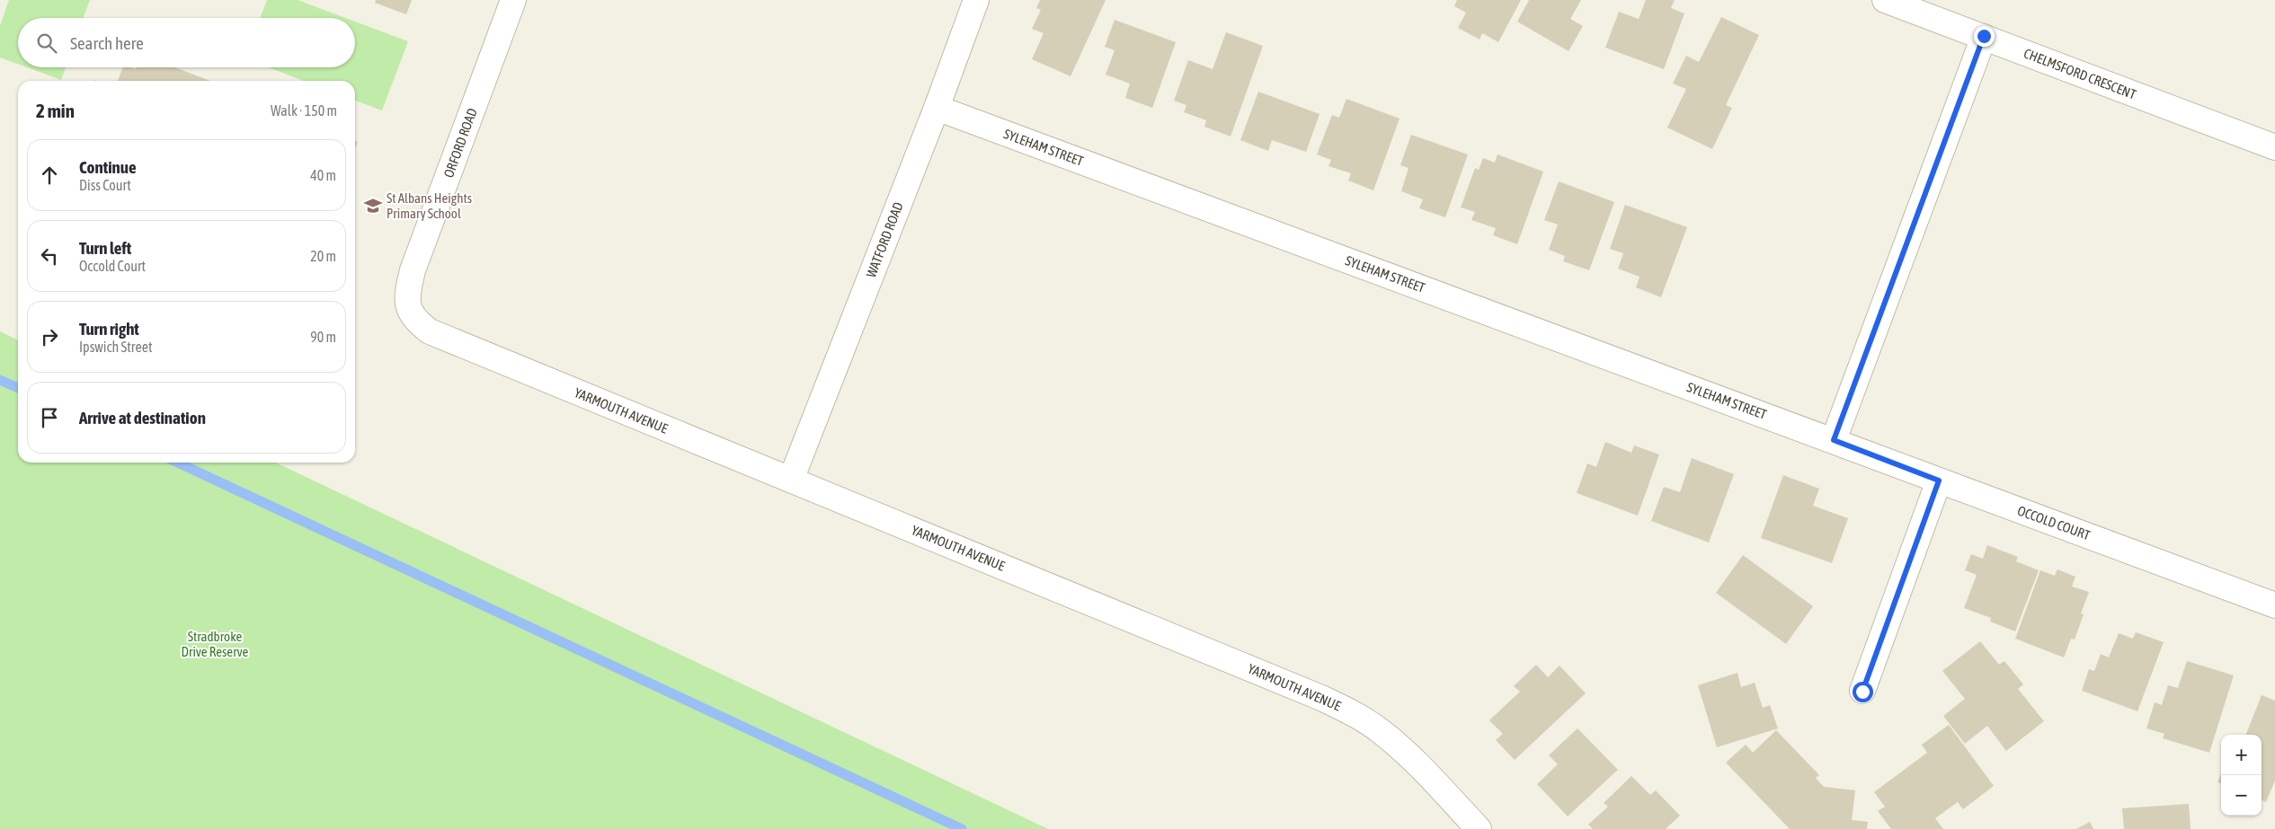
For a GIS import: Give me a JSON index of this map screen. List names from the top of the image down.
{
  "streets": {
    "street": [
      "CHELMSFORD CRESCENT",
      "ORFORD ROAD",
      "SYLEHAM STREET",
      "WATFORD ROAD",
      "YARMOUTH AVENUE",
      "OCCOLD COURT"
    ]
  },
  "crossings": [
    ["ORFORD ROAD", "YARMOUTH AVENUE"],
    ["SYLEHAM STREET", "WATFORD ROAD"],
    ["SYLEHAM STREET", "OCCOLD COURT"],
    ["WATFORD ROAD", "YARMOUTH AVENUE"]
  ],
  "parks": ["Stradbroke Drive Reserve"],
  "places": {
    "school or university": ["St Albans Heights Primary School"]
  },
  "page": {
    "search": "Search here",
    "heading": ["2 min", "Walk · 150 m"],
    "list": [
      ["Continue", "Diss Court", "40 m"],
      ["Turn left", "Occold Court", "20 m"],
      ["Turn right", "Ipswich Street", "90 m"],
      "Arrive at destination"
    ],
    "map_buttons": ["+", "−"]
  }
}
